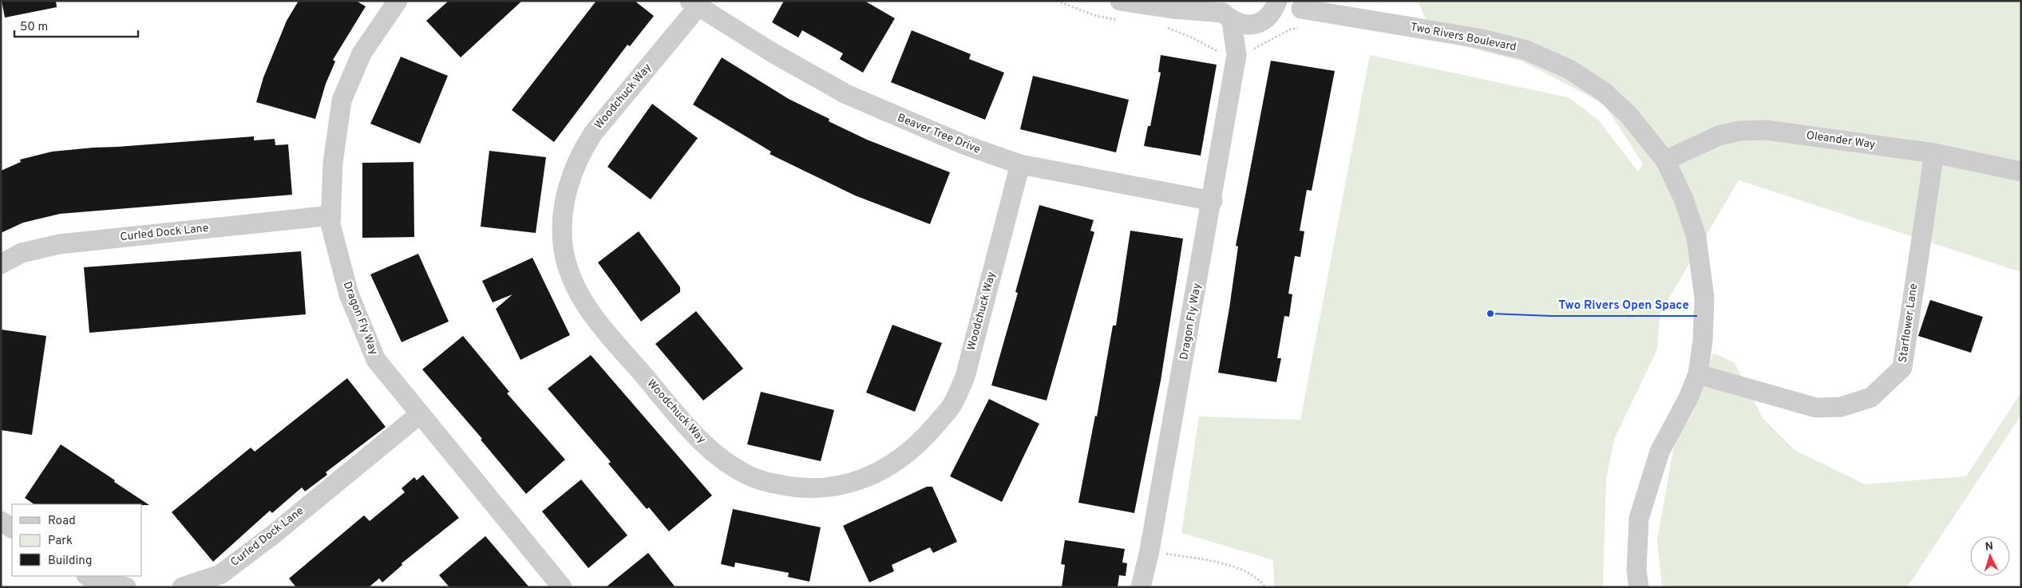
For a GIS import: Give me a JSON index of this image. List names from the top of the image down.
{
  "streets": {
    "street": [
      "Two Rivers Boulevard",
      "Woodchuck Way",
      "Beaver Tree Drive",
      "Oleander Way",
      "Curled Dock Lane",
      "Dragon Fly Way",
      "Starflower Lane"
    ]
  },
  "crossings": [
    ["Two Rivers Boulevard", "Oleander Way"],
    ["Two Rivers Boulevard", "Dragon Fly Way"],
    ["Two Rivers Boulevard", "Starflower Lane"],
    ["Woodchuck Way", "Beaver Tree Drive"],
    ["Beaver Tree Drive", "Dragon Fly Way"],
    ["Oleander Way", "Starflower Lane"],
    ["Curled Dock Lane", "Dragon Fly Way"]
  ],
  "places": ["Two Rivers Open Space"],
  "legend": ["Road", "Park", "Building"],
  "scale_bar": "50 m",
  "north": "top"
}
